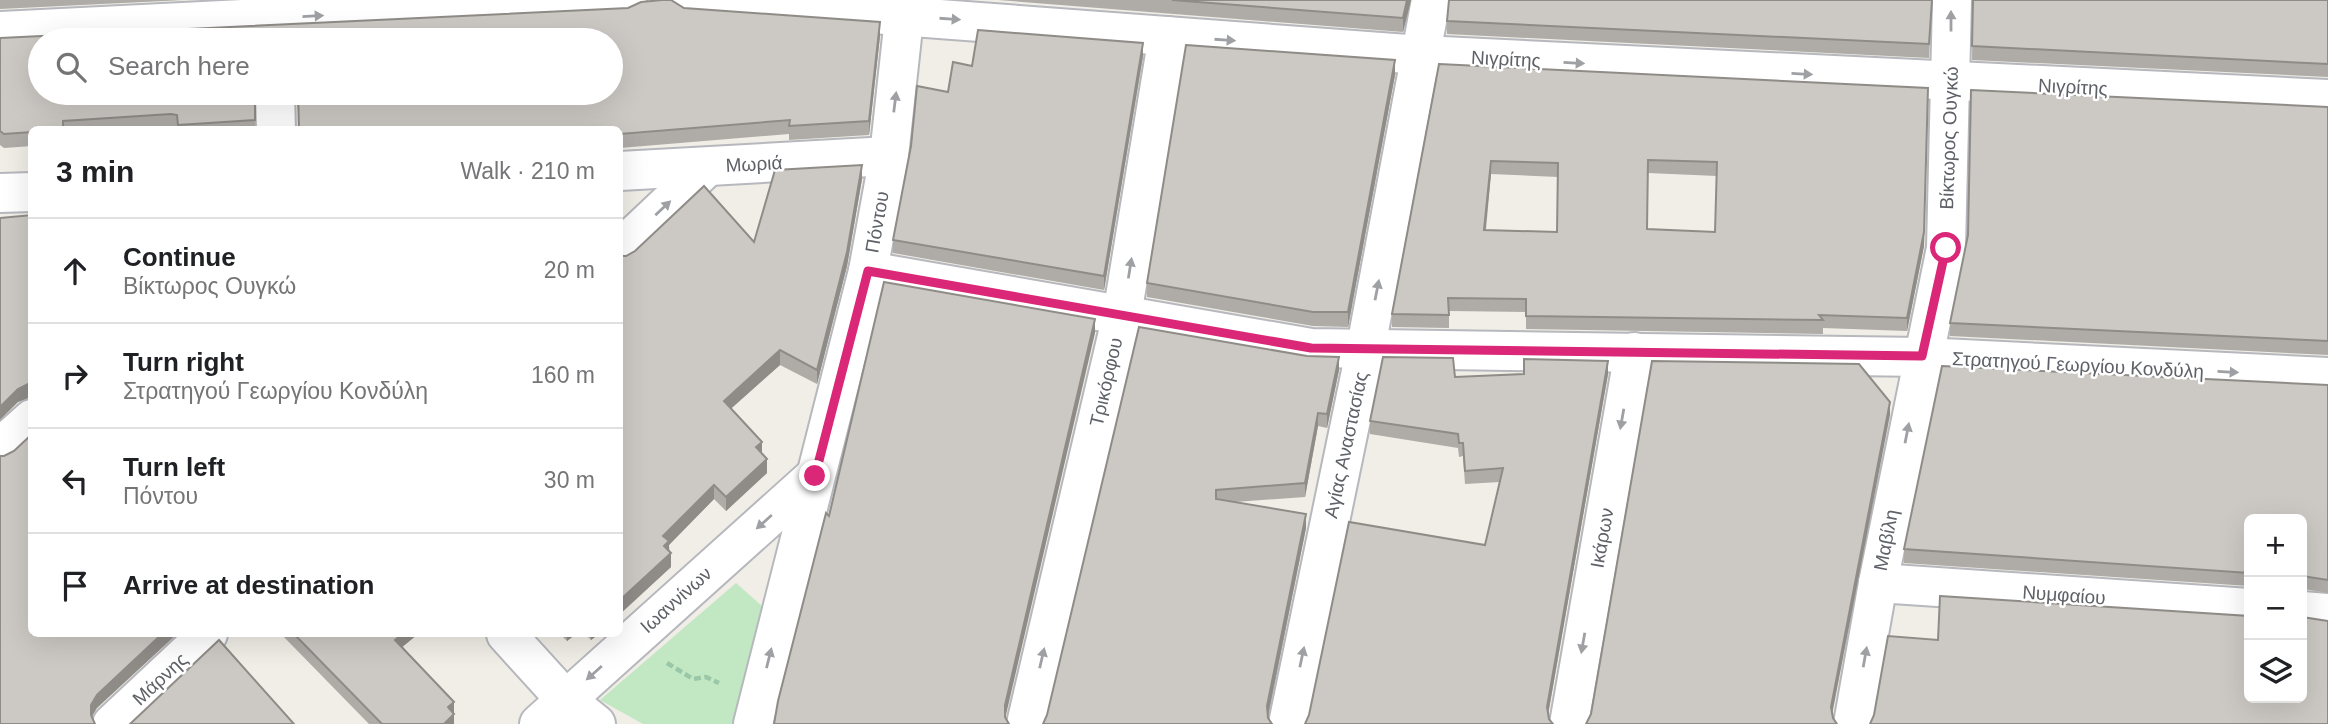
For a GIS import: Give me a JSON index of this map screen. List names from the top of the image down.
{
  "streets": {
    "street": [
      "Νιγρίτης",
      "Βίκτωρος Ουγκώ",
      "Μωριά",
      "Πόντου",
      "Στρατηγού Γεωργίου Κονδύλη",
      "Τρικόρφου",
      "Αγίας Αναστασίας",
      "Ικάρων",
      "Μαβίλη",
      "Νυμφαίου",
      "Ιωαννίνων",
      "Μάρνης"
    ]
  },
  "crossings": [
    ["Νιγρίτης", "Βίκτωρος Ουγκώ"],
    ["Νιγρίτης", "Πόντου"],
    ["Νιγρίτης", "Τρικόρφου"],
    ["Νιγρίτης", "Αγίας Αναστασίας"],
    ["Βίκτωρος Ουγκώ", "Στρατηγού Γεωργίου Κονδύλη"],
    ["Βίκτωρος Ουγκώ", "Μαβίλη"],
    ["Μωριά", "Πόντου"],
    ["Πόντου", "Στρατηγού Γεωργίου Κονδύλη"],
    ["Πόντου", "Ιωαννίνων"],
    ["Στρατηγού Γεωργίου Κονδύλη", "Τρικόρφου"],
    ["Στρατηγού Γεωργίου Κονδύλη", "Αγίας Αναστασίας"],
    ["Στρατηγού Γεωργίου Κονδύλη", "Ικάρων"],
    ["Στρατηγού Γεωργίου Κονδύλη", "Μαβίλη"],
    ["Μαβίλη", "Νυμφαίου"]
  ],
  "one_way": [
    "Νιγρίτης",
    "Πόντου",
    "Τρικόρφου",
    "Αγίας Αναστασίας",
    "Ικάρων",
    "Μαβίλη",
    "Ιωαννίνων"
  ],
  "page": {
    "search": "Search here",
    "heading": ["3 min", "Walk · 210 m"],
    "list": [
      ["Continue", "Βίκτωρος Ουγκώ", "20 m"],
      ["Turn right", "Στρατηγού Γεωργίου Κονδύλη", "160 m"],
      ["Turn left", "Πόντου", "30 m"],
      "Arrive at destination"
    ],
    "map_buttons": ["+", "−"]
  }
}
